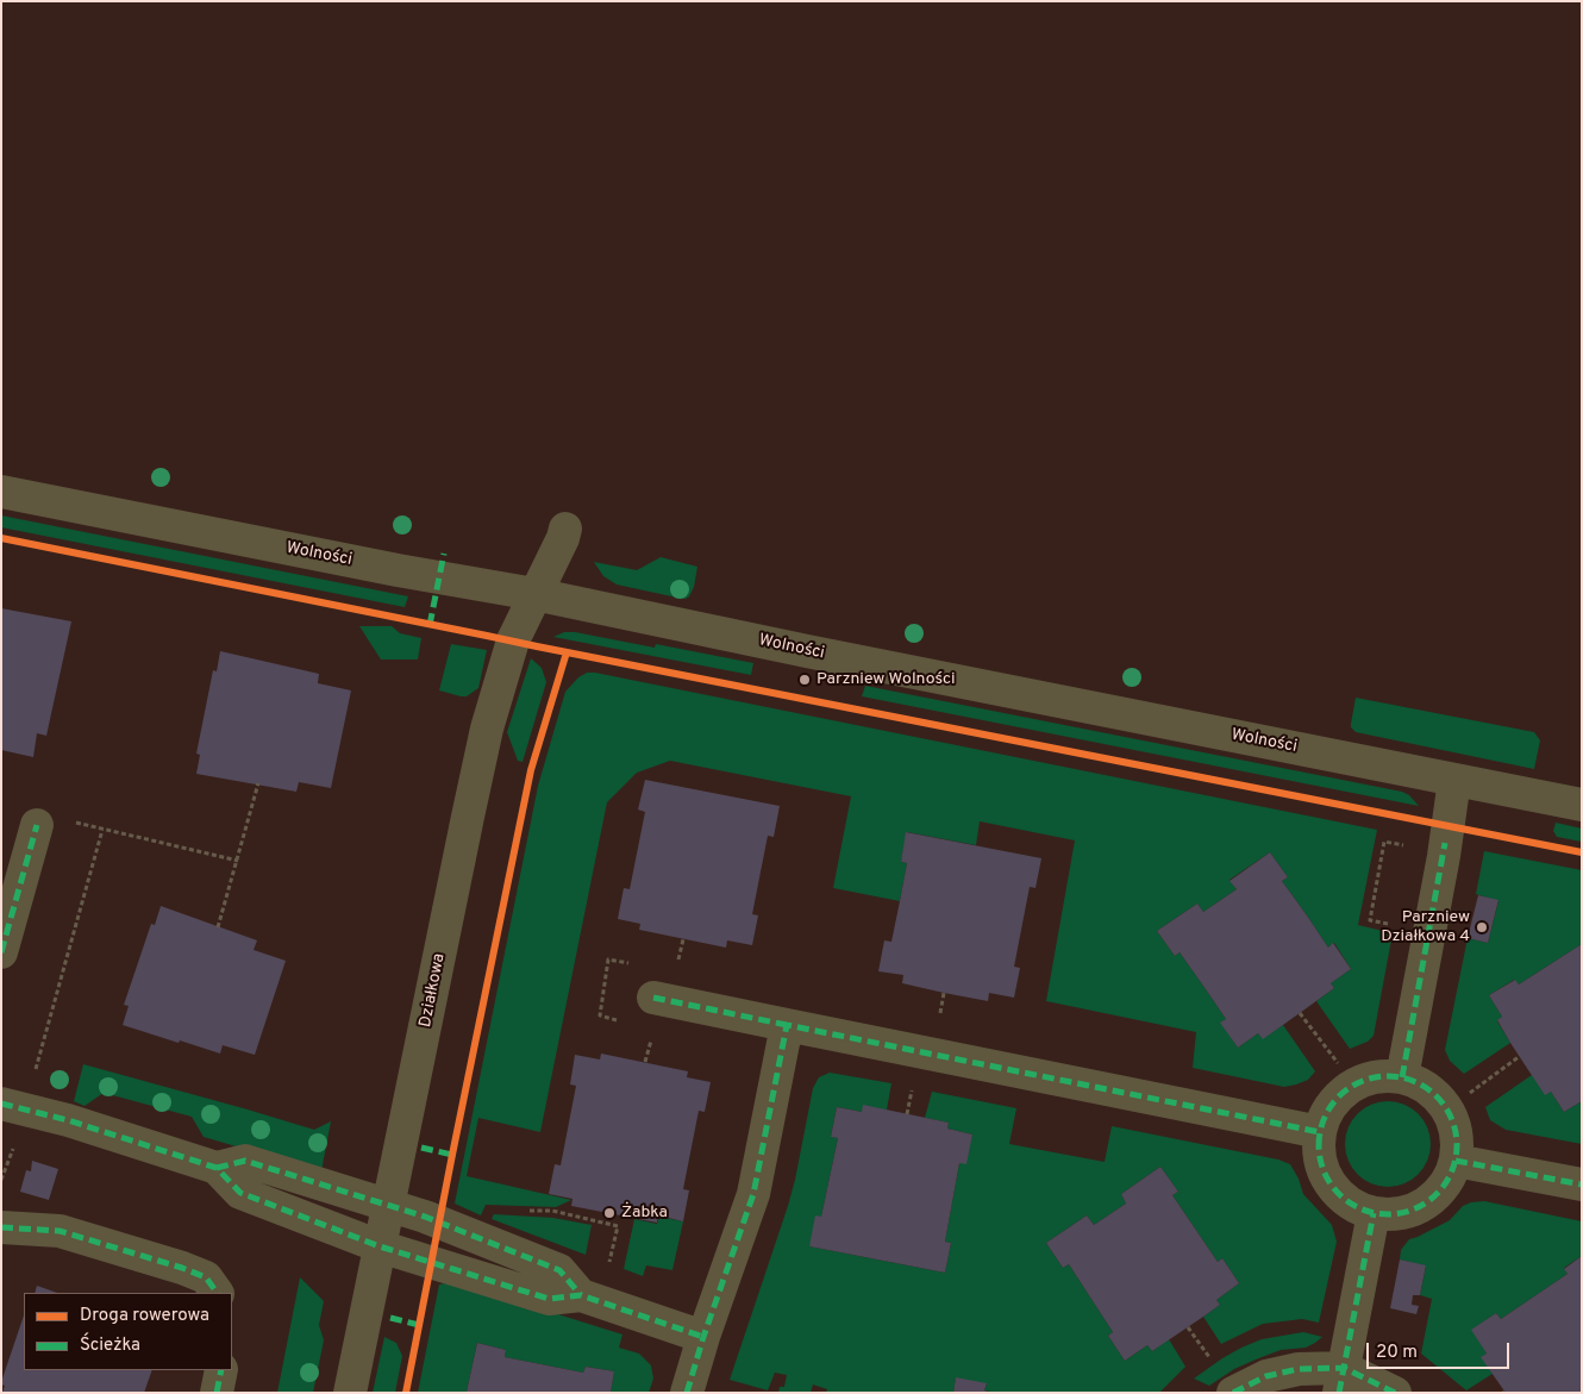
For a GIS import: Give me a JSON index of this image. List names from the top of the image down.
{
  "streets": {
    "street": ["Wolności", "Działkowa"]
  },
  "crossings": [
    ["Wolności", "Działkowa"]
  ],
  "places": ["Parzniew Wolności", "Parzniew Działkowa 4", "Żabka"],
  "legend": ["Droga rowerowa", "Ścieżka"],
  "scale_bar": "20 m"
}
